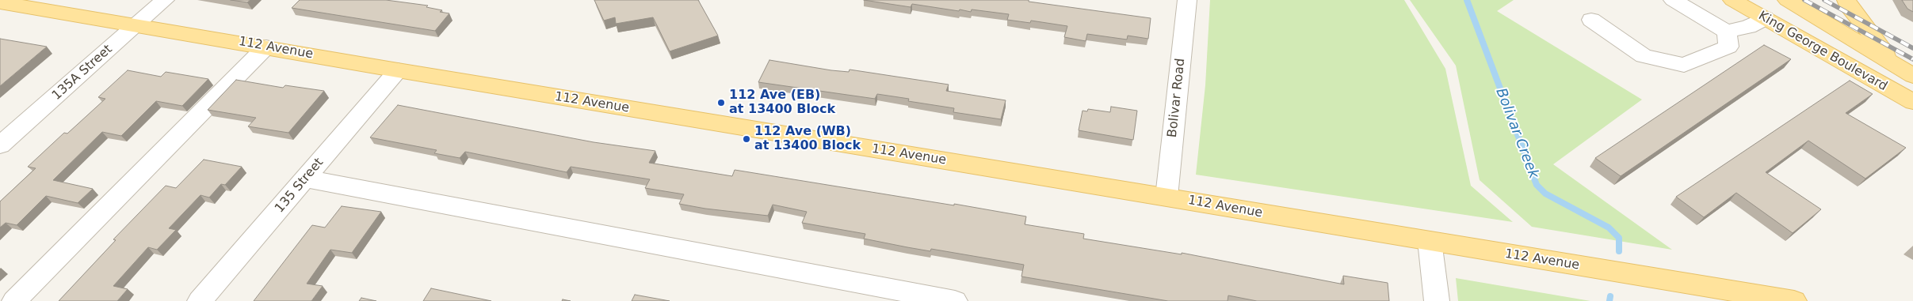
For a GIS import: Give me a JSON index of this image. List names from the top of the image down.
{
  "streets": {
    "main road": ["112 Avenue", "King George Boulevard"],
    "street": ["135A Street", "Bolivar Road", "135 Street"]
  },
  "crossings": [
    ["112 Avenue", "135A Street"],
    ["112 Avenue", "Bolivar Road"],
    ["112 Avenue", "135 Street"]
  ],
  "water": ["Bolivar Creek"],
  "places": ["112 Ave (EB) at 13400 Block", "112 Ave (WB) at 13400 Block"]
}
